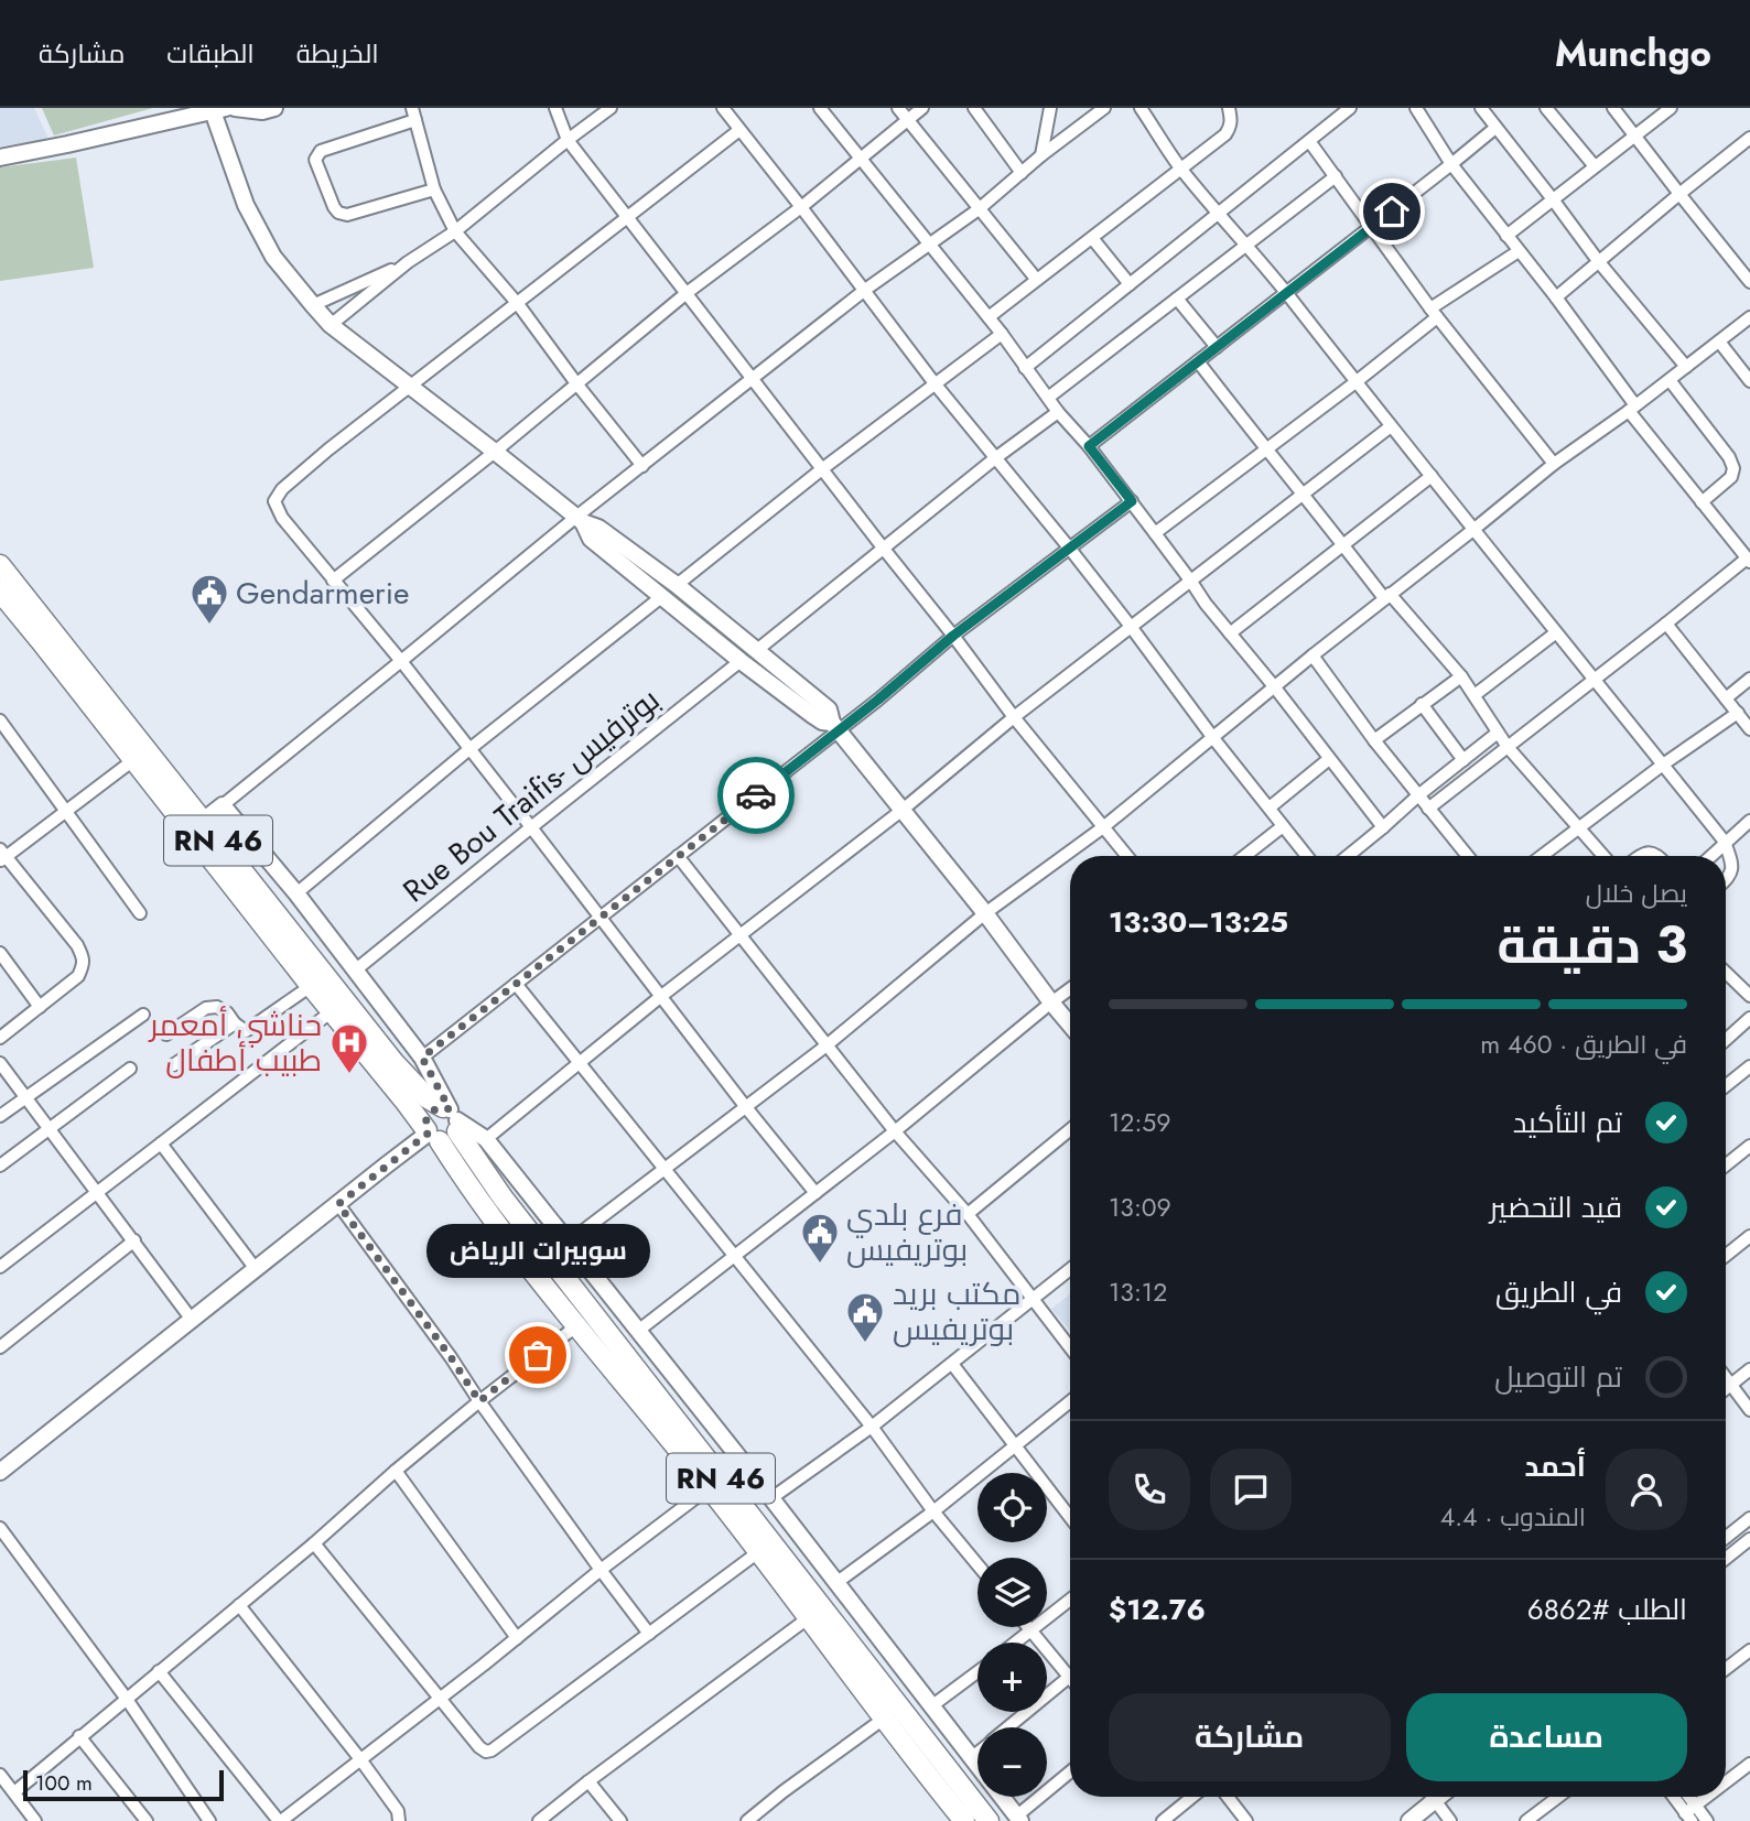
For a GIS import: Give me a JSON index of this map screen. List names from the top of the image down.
{
  "streets": {
    "highway": ["RN 46"],
    "street": ["Rue Bou Traifis- بوترفيس"]
  },
  "places": {
    "public building": ["Gendarmerie", "فرع بلدي بوتريفيس", "مكتب بريد بوتريفيس"],
    "hospital": ["حناشي أمعمر طبيب أطفال"],
    "other": ["سوبيرات الرياض"]
  },
  "scale_bar": "100 m",
  "page": {
    "header": "Munchgo",
    "nav": ["الخريطة", "الطبقات", "مشاركة"],
    "heading": ["3 دقيقة", "يصل خلال", "13:25–13:30"],
    "panel": [
      "أحمد",
      "المندوب · 4.4",
      "الطلب #6862",
      "$12.76"
    ],
    "bar": "في الطريق · 460 m",
    "list": [
      ["تم التأكيد", "12:59"],
      ["قيد التحضير", "13:09"],
      ["في الطريق", "13:12"],
      "تم التوصيل"
    ],
    "bubble": "سوبيرات الرياض",
    "map_buttons": ["+", "−"],
    "buttons": ["مساعدة", "مشاركة"],
    "scale": "100 m"
  }
}
